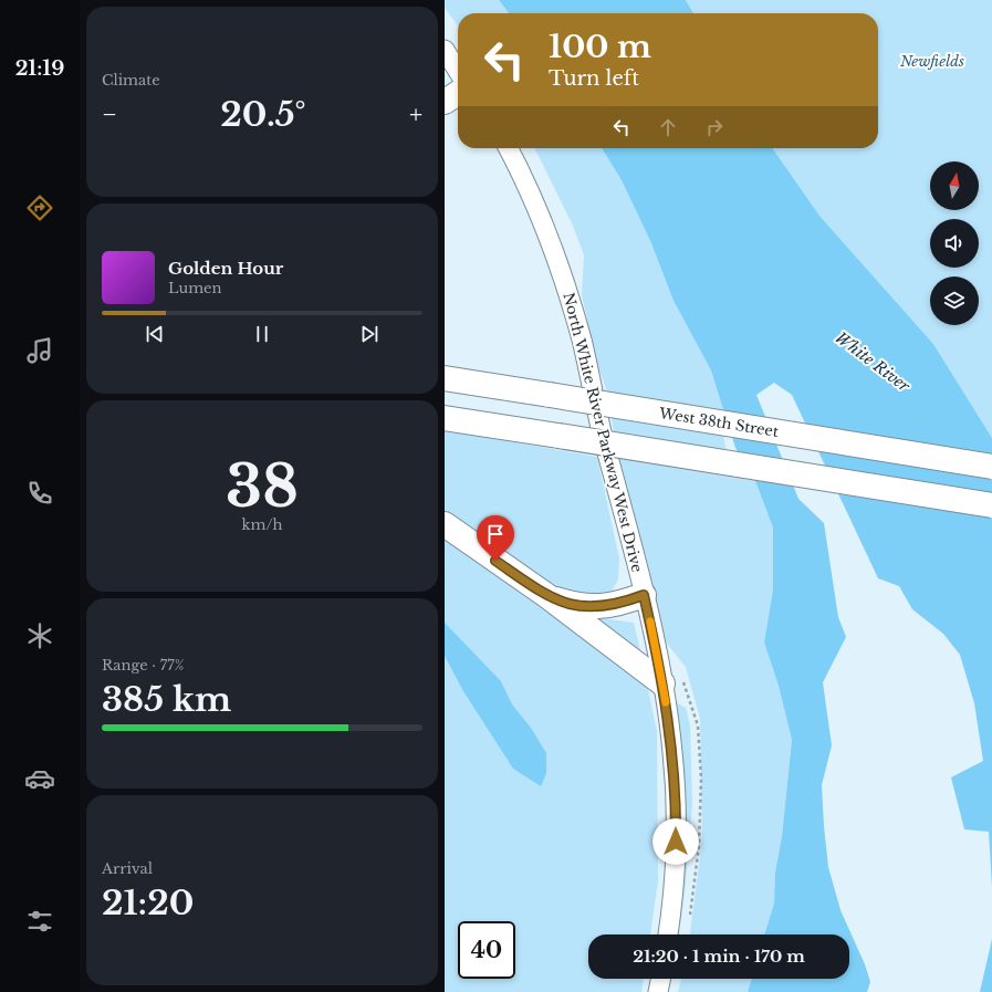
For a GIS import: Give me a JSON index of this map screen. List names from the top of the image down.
{
  "streets": {
    "main road": ["West 38th Street"],
    "street": ["North White River Parkway West Drive"]
  },
  "water": ["White River"],
  "parks": ["Newfields"],
  "north": "top",
  "page": {
    "tabs": "21:19",
    "tile": [
      "Climate",
      ["38", "km/h"],
      ["Range · 77%", "385 km"],
      ["Arrival", "21:20"]
    ],
    "turn": ["100 m", "Turn left"],
    "heat": ["−", "20.5°", "+"],
    "song": ["Golden Hour", "Lumen"],
    "limit": "40",
    "trip": "21:20 · 1 min · 170 m"
  }
}
